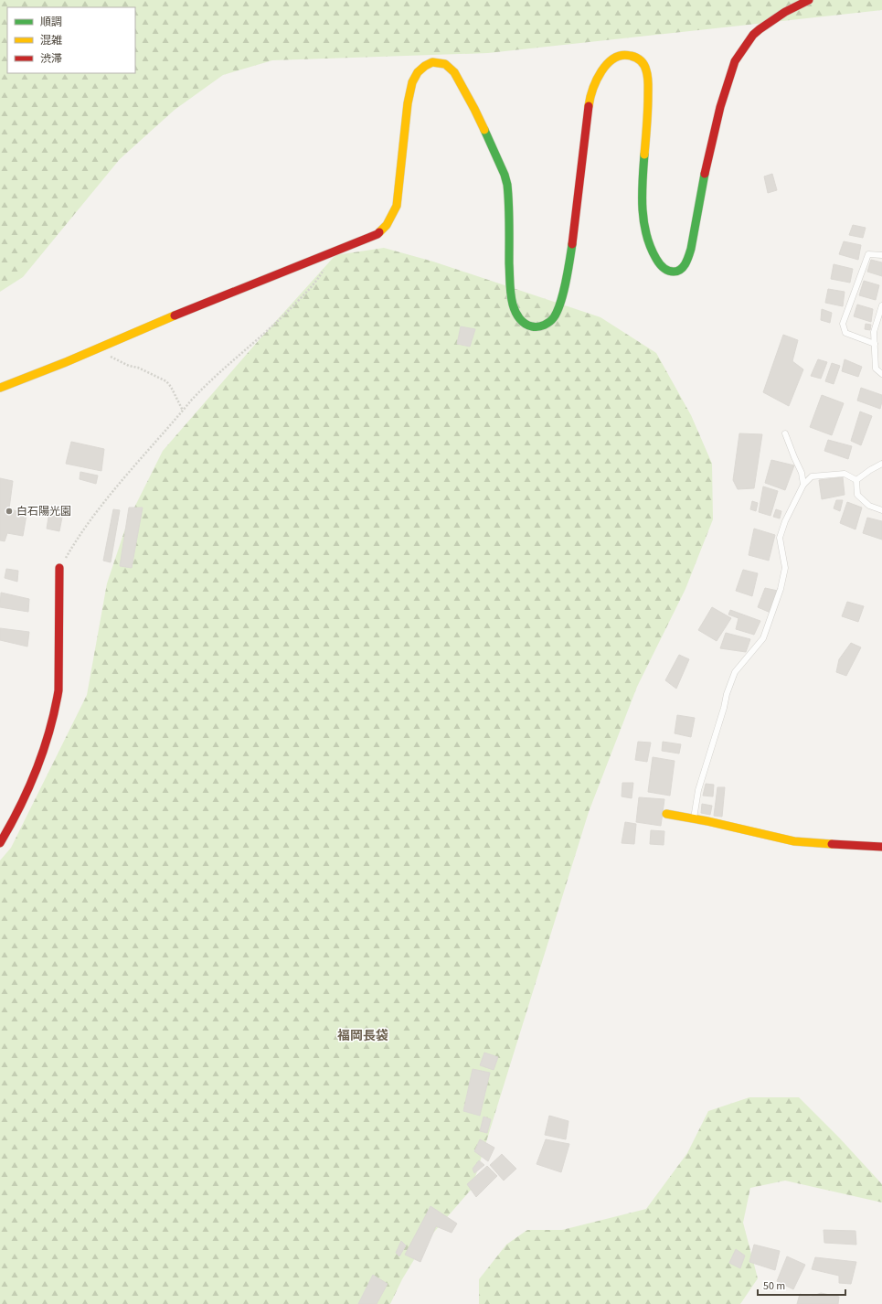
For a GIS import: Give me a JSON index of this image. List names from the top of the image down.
{
  "districts": ["福岡長袋"],
  "places": ["白石陽光園"],
  "legend": ["順調", "混雑", "渋滞"],
  "scale_bar": "50 m"
}
